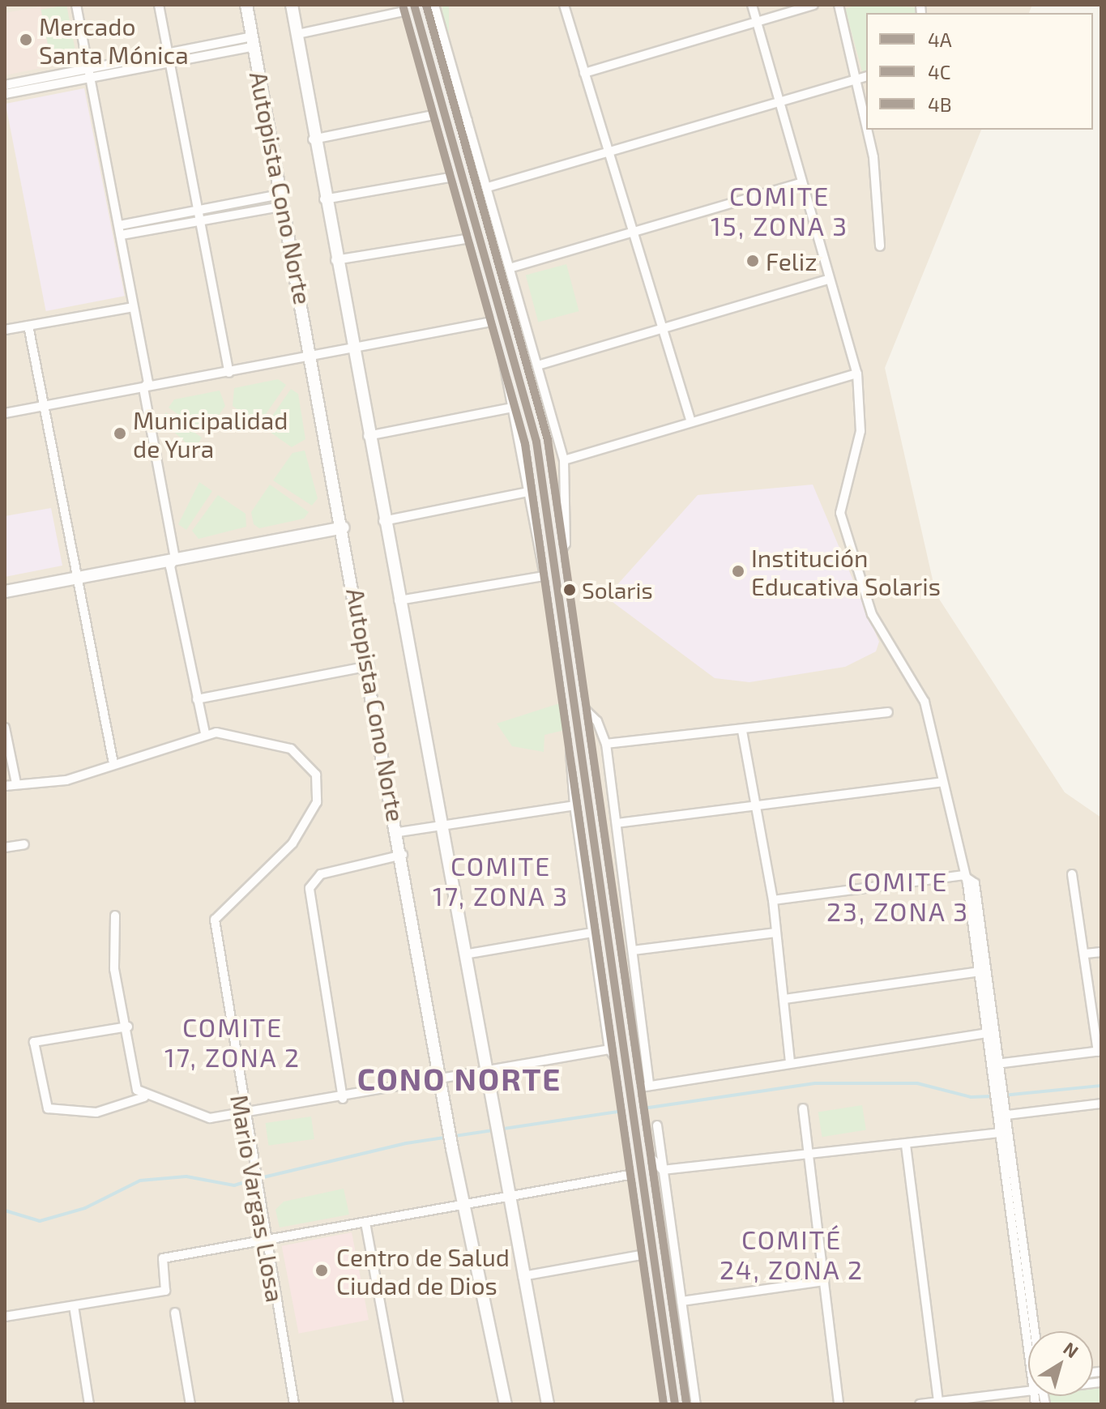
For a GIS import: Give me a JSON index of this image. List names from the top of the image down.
{
  "streets": {
    "main road": ["Autopista Cono Norte"],
    "street": ["Mario Vargas Llosa"]
  },
  "districts": [
    "COMITE 15, ZONA 3",
    "COMITE 17, ZONA 3",
    "COMITE 23, ZONA 3",
    "COMITE 17, ZONA 2",
    "CONO NORTE",
    "COMITÉ 24, ZONA 2"
  ],
  "places": [
    "Mercado Santa Mónica",
    "Feliz",
    "Municipalidad de Yura",
    "Institución Educativa Solaris",
    "Solaris",
    "Centro de Salud Ciudad de Dios"
  ],
  "lines": ["transit line 4A", "transit line 4B", "transit line 4C"],
  "legend": ["4A", "4C", "4B"],
  "north": "top right"
}
